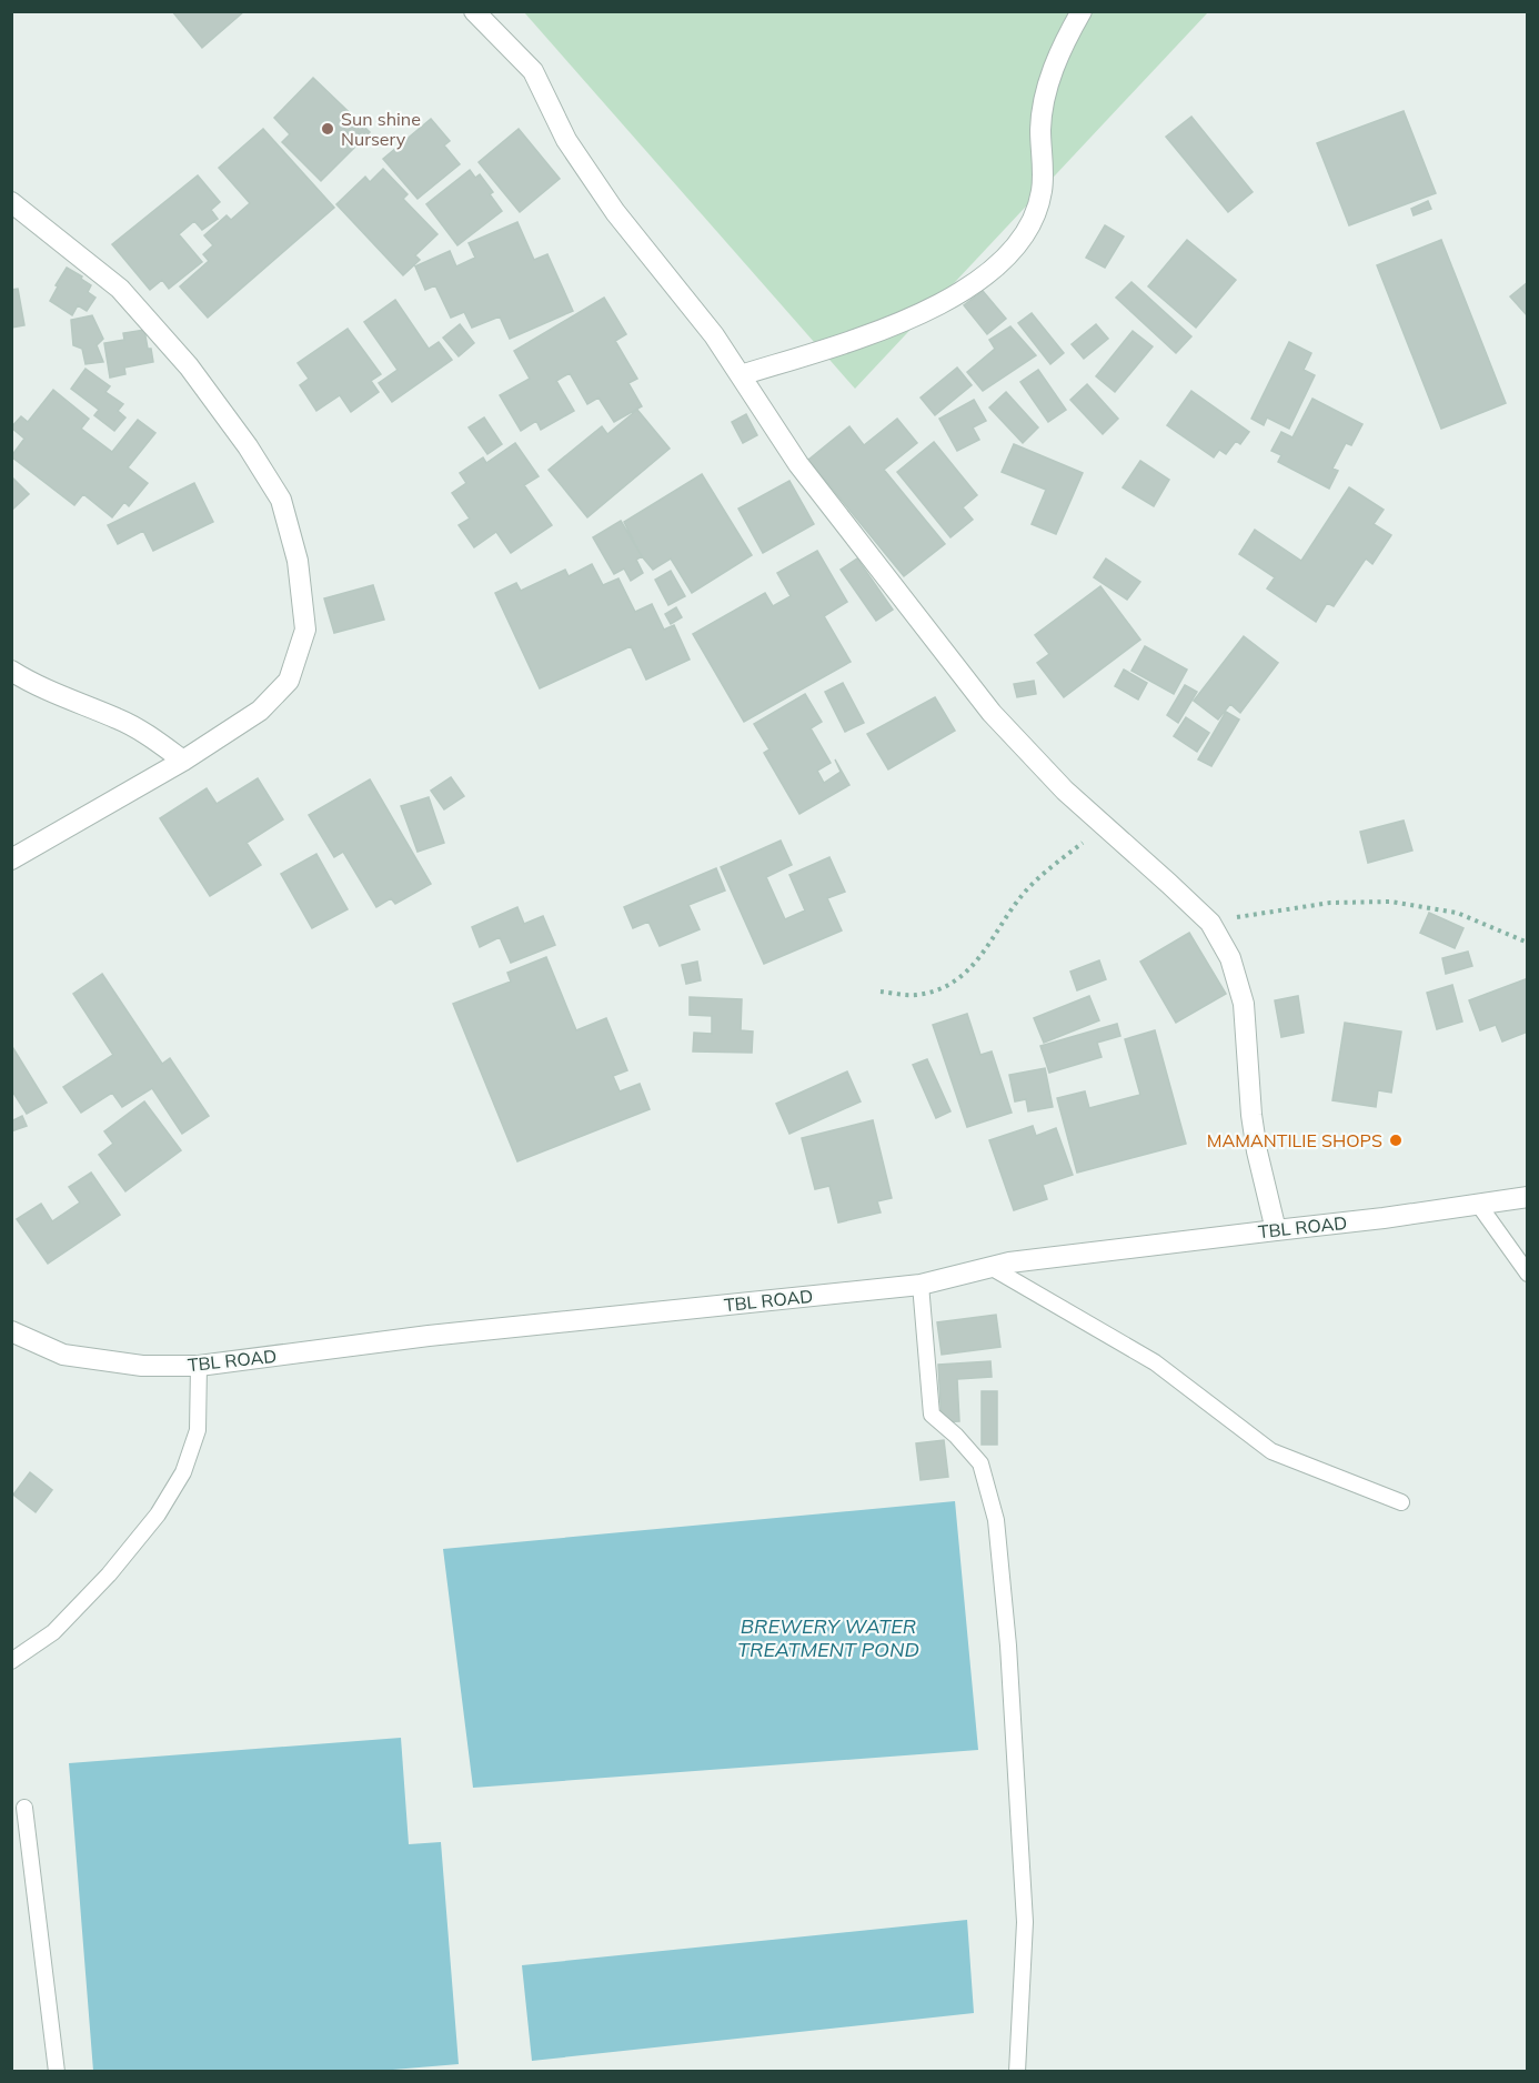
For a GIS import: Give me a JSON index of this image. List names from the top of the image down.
{
  "streets": {
    "street": ["TBL ROAD"]
  },
  "water": ["BREWERY WATER TREATMENT POND"],
  "places": ["Sun shine Nursery", "MAMANTILIE SHOPS"]
}
